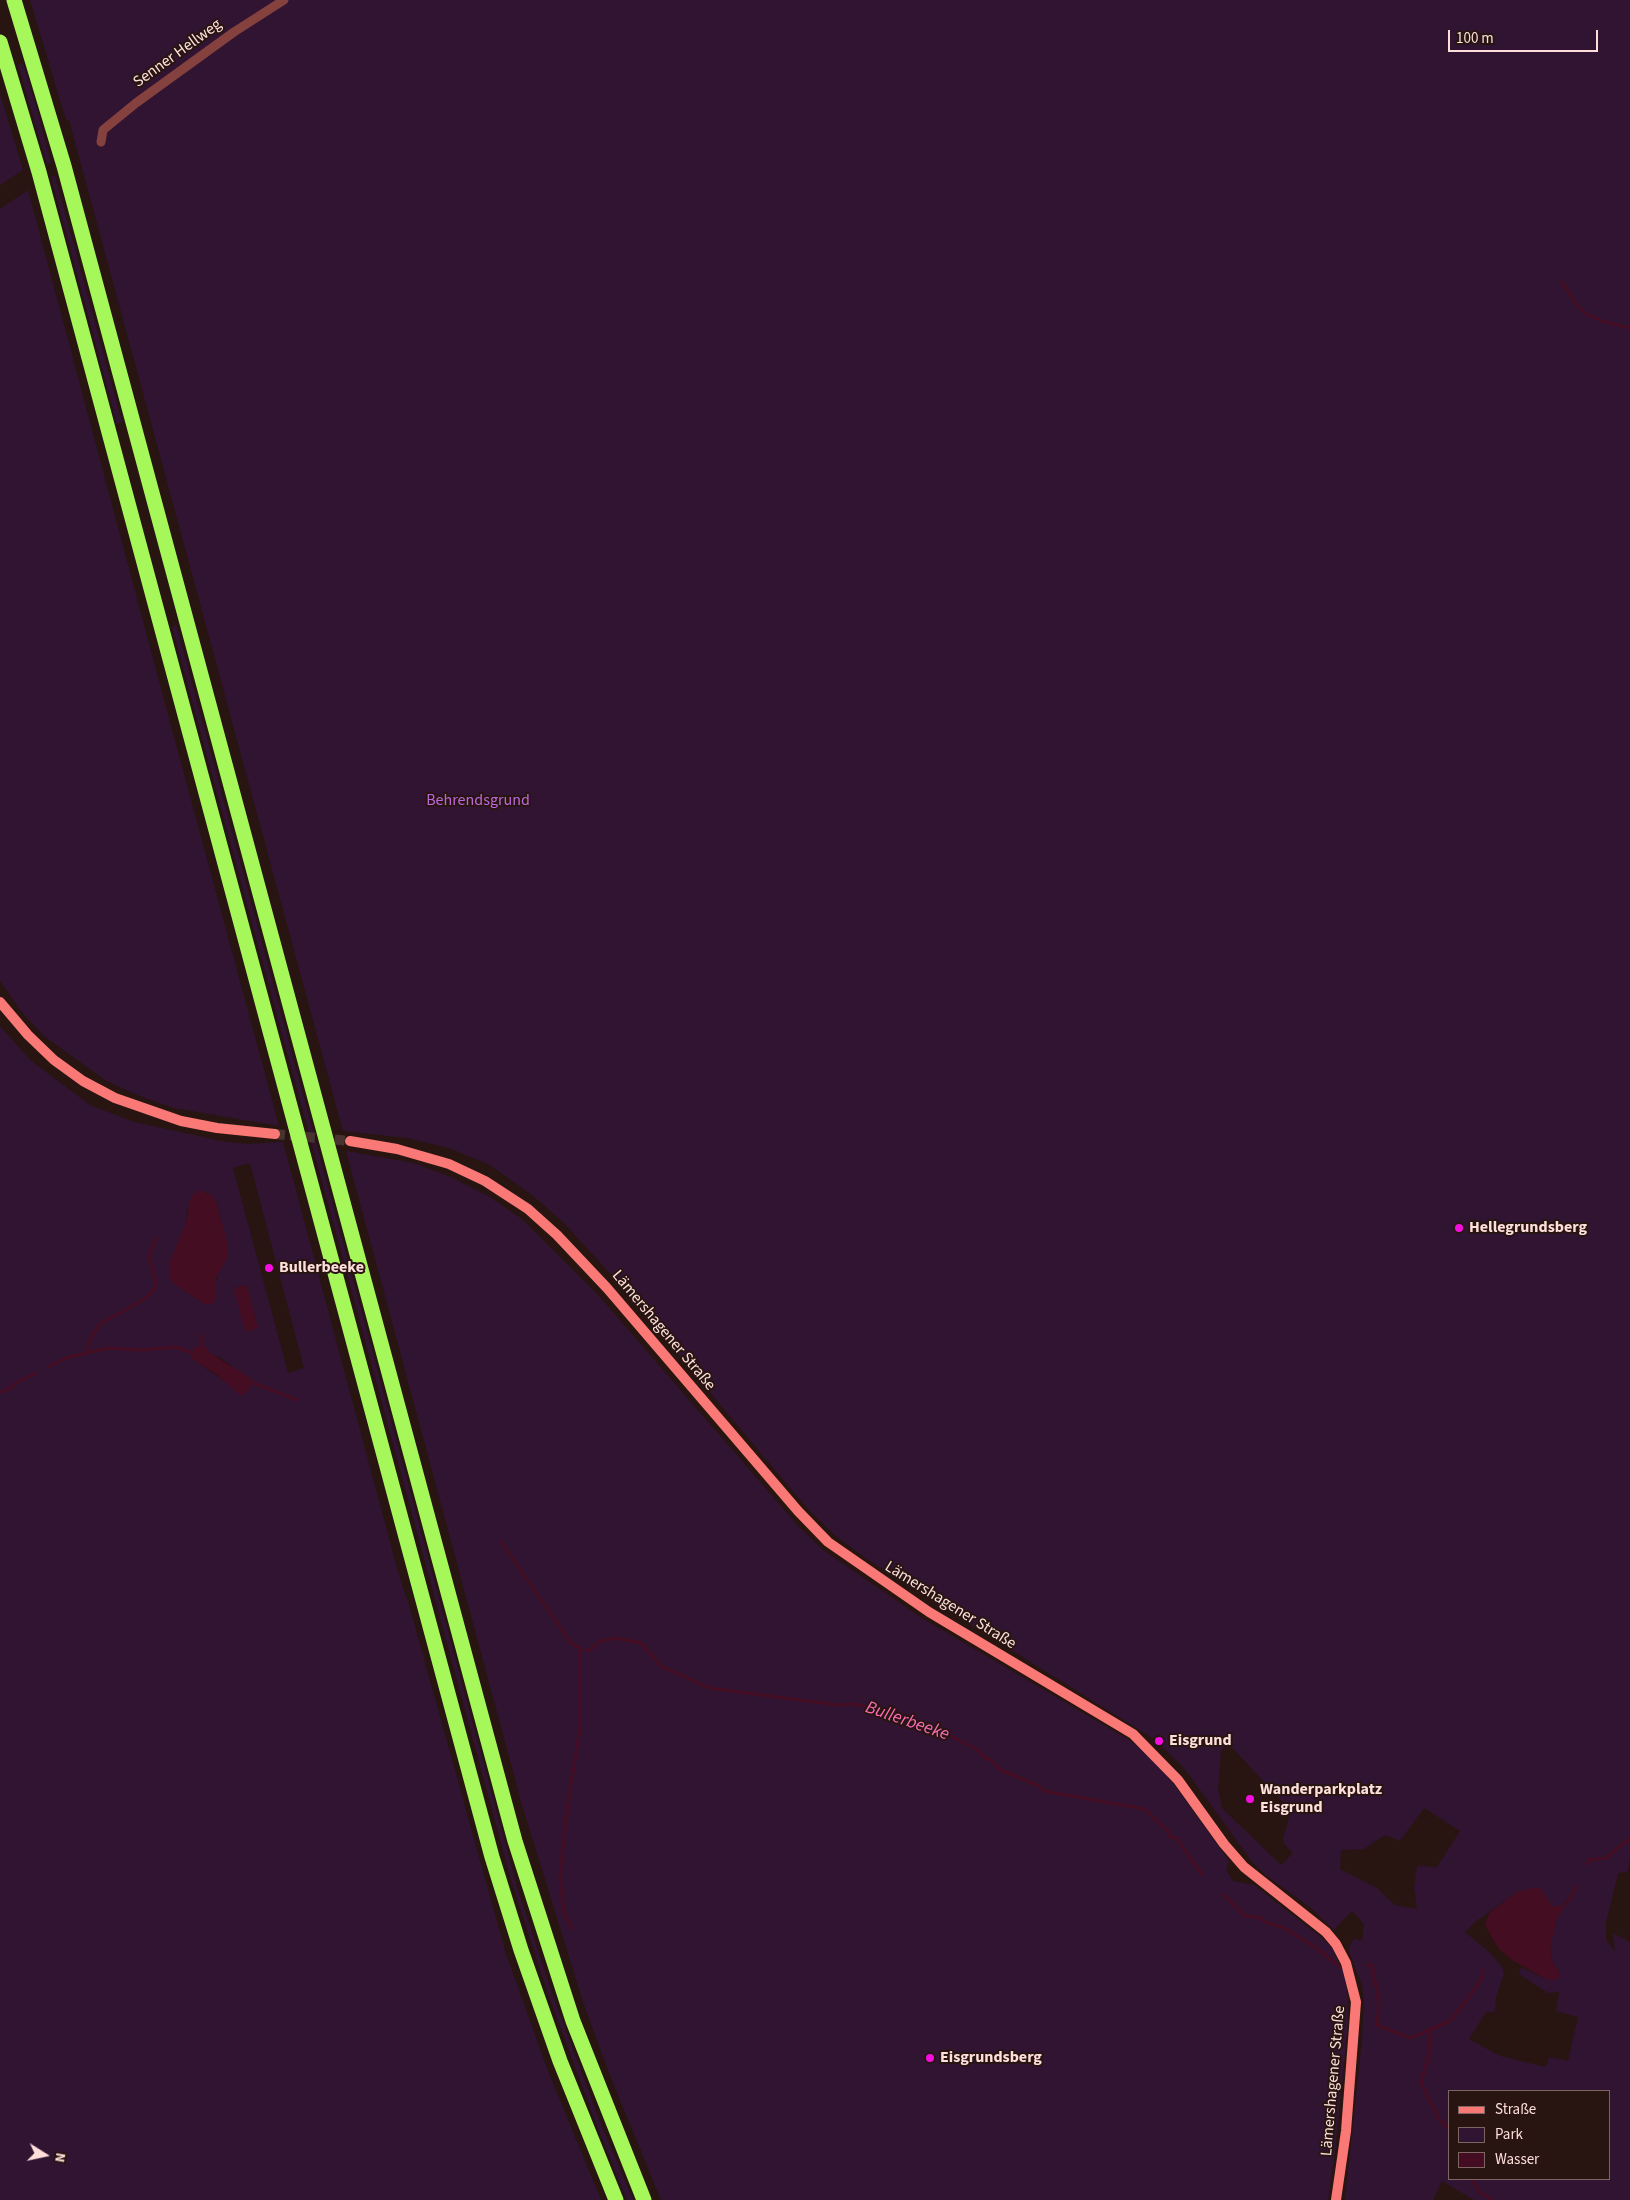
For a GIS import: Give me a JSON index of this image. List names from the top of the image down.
{
  "streets": {
    "main road": ["Lämershagener Straße"],
    "street": ["Senner Hellweg"]
  },
  "water": ["Bullerbeeke"],
  "parks": ["Behrendsgrund"],
  "places": [
    "Hellegrundsberg",
    "Bullerbeeke",
    "Eisgrund",
    "Wanderparkplatz Eisgrund",
    "Eisgrundsberg"
  ],
  "legend": ["Straße", "Park", "Wasser"],
  "scale_bar": "100 m",
  "north": "right"
}
